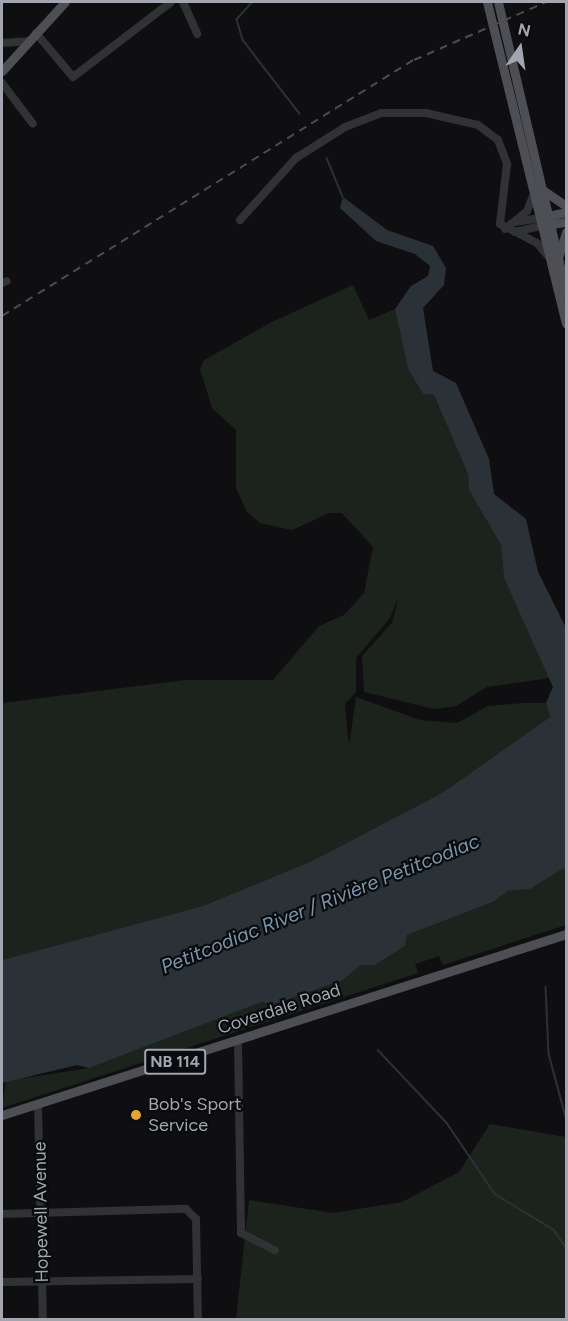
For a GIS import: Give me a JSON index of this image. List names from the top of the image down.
{
  "streets": {
    "main road": ["Coverdale Road", "NB 114"],
    "street": ["Hopewell Avenue"]
  },
  "crossings": [
    ["Coverdale Road", "Hopewell Avenue"]
  ],
  "water": ["Petitcodiac River / Rivière Petitcodiac"],
  "places": ["Bob's Sport Service"],
  "north": "top"
}
